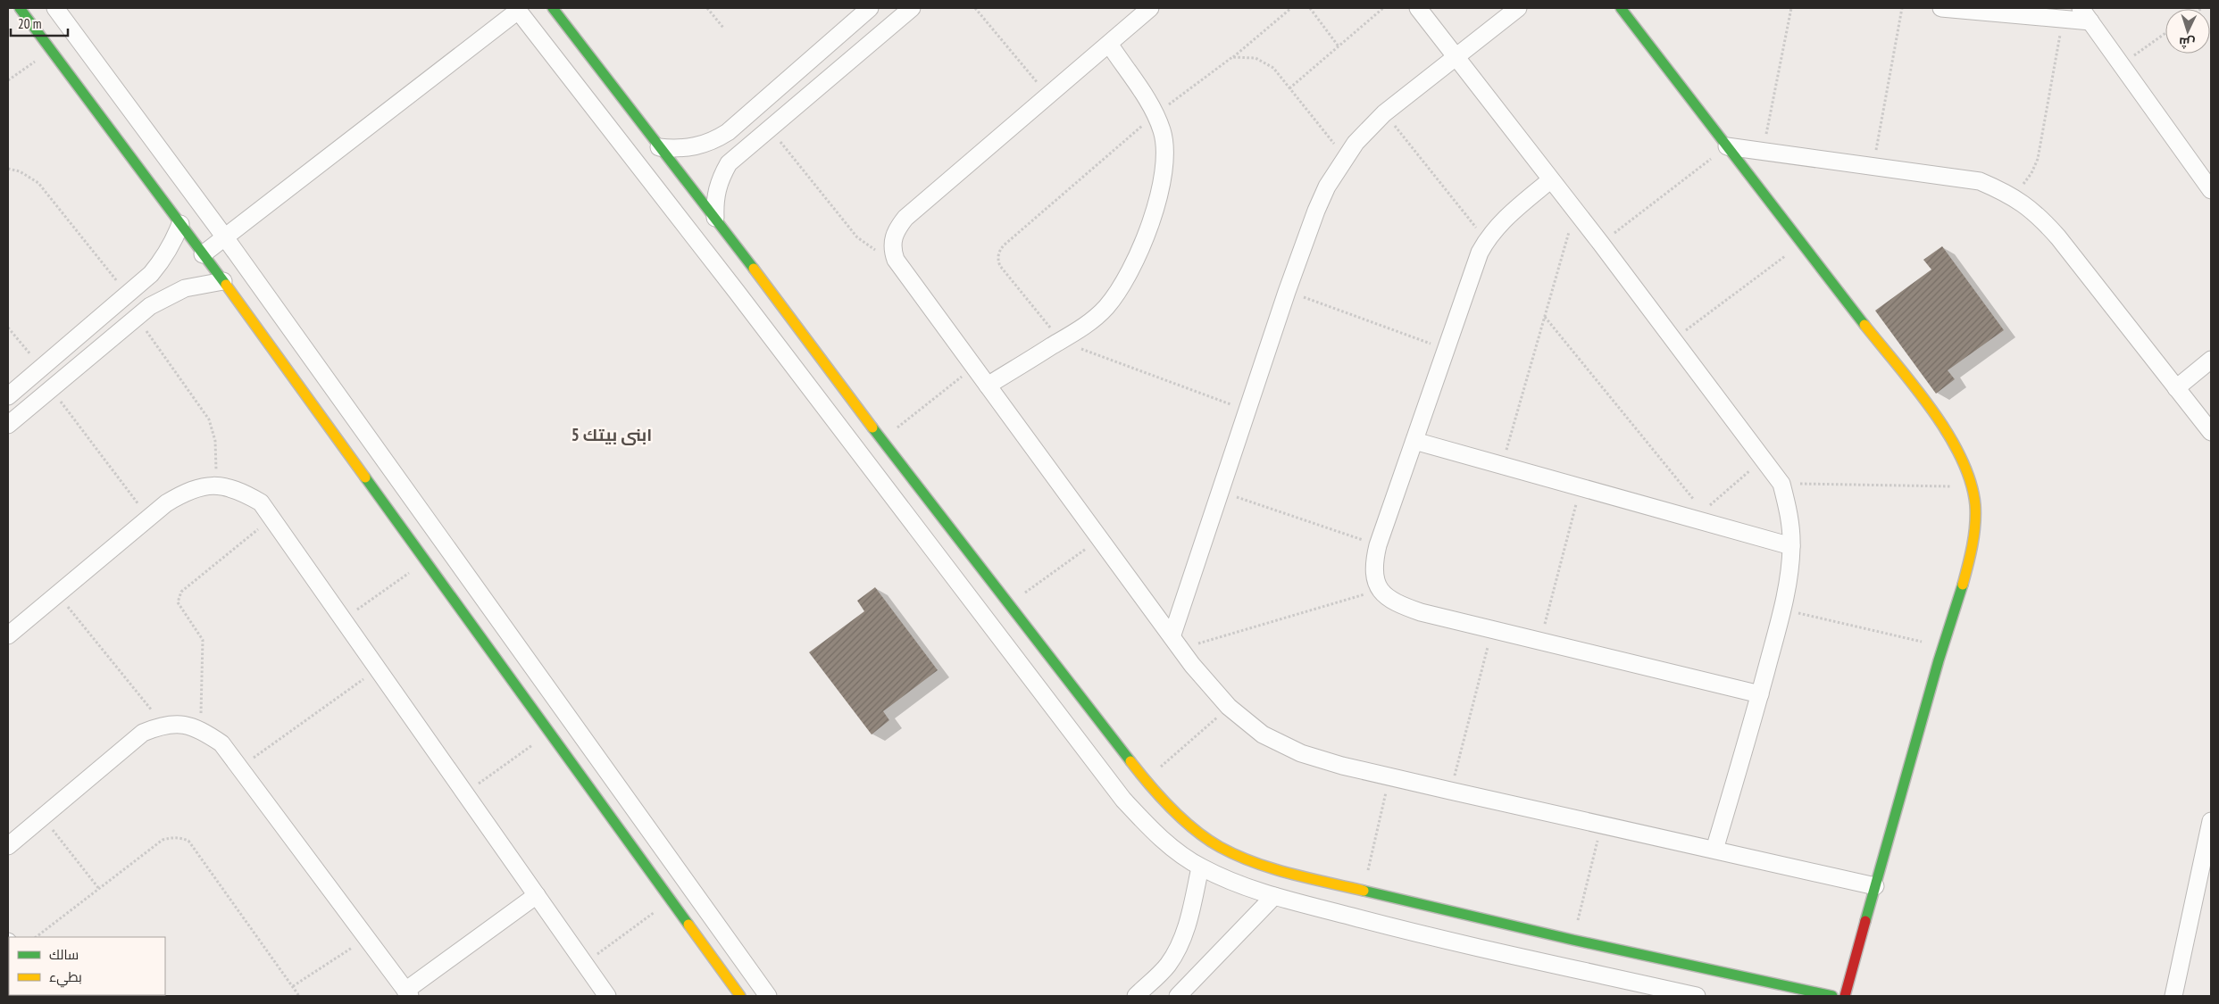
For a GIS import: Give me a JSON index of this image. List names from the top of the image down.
{
  "districts": ["ابنى بيتك 5"],
  "legend": ["سالك", "بطيء"],
  "scale_bar": "20 m",
  "north": "bottom"
}
